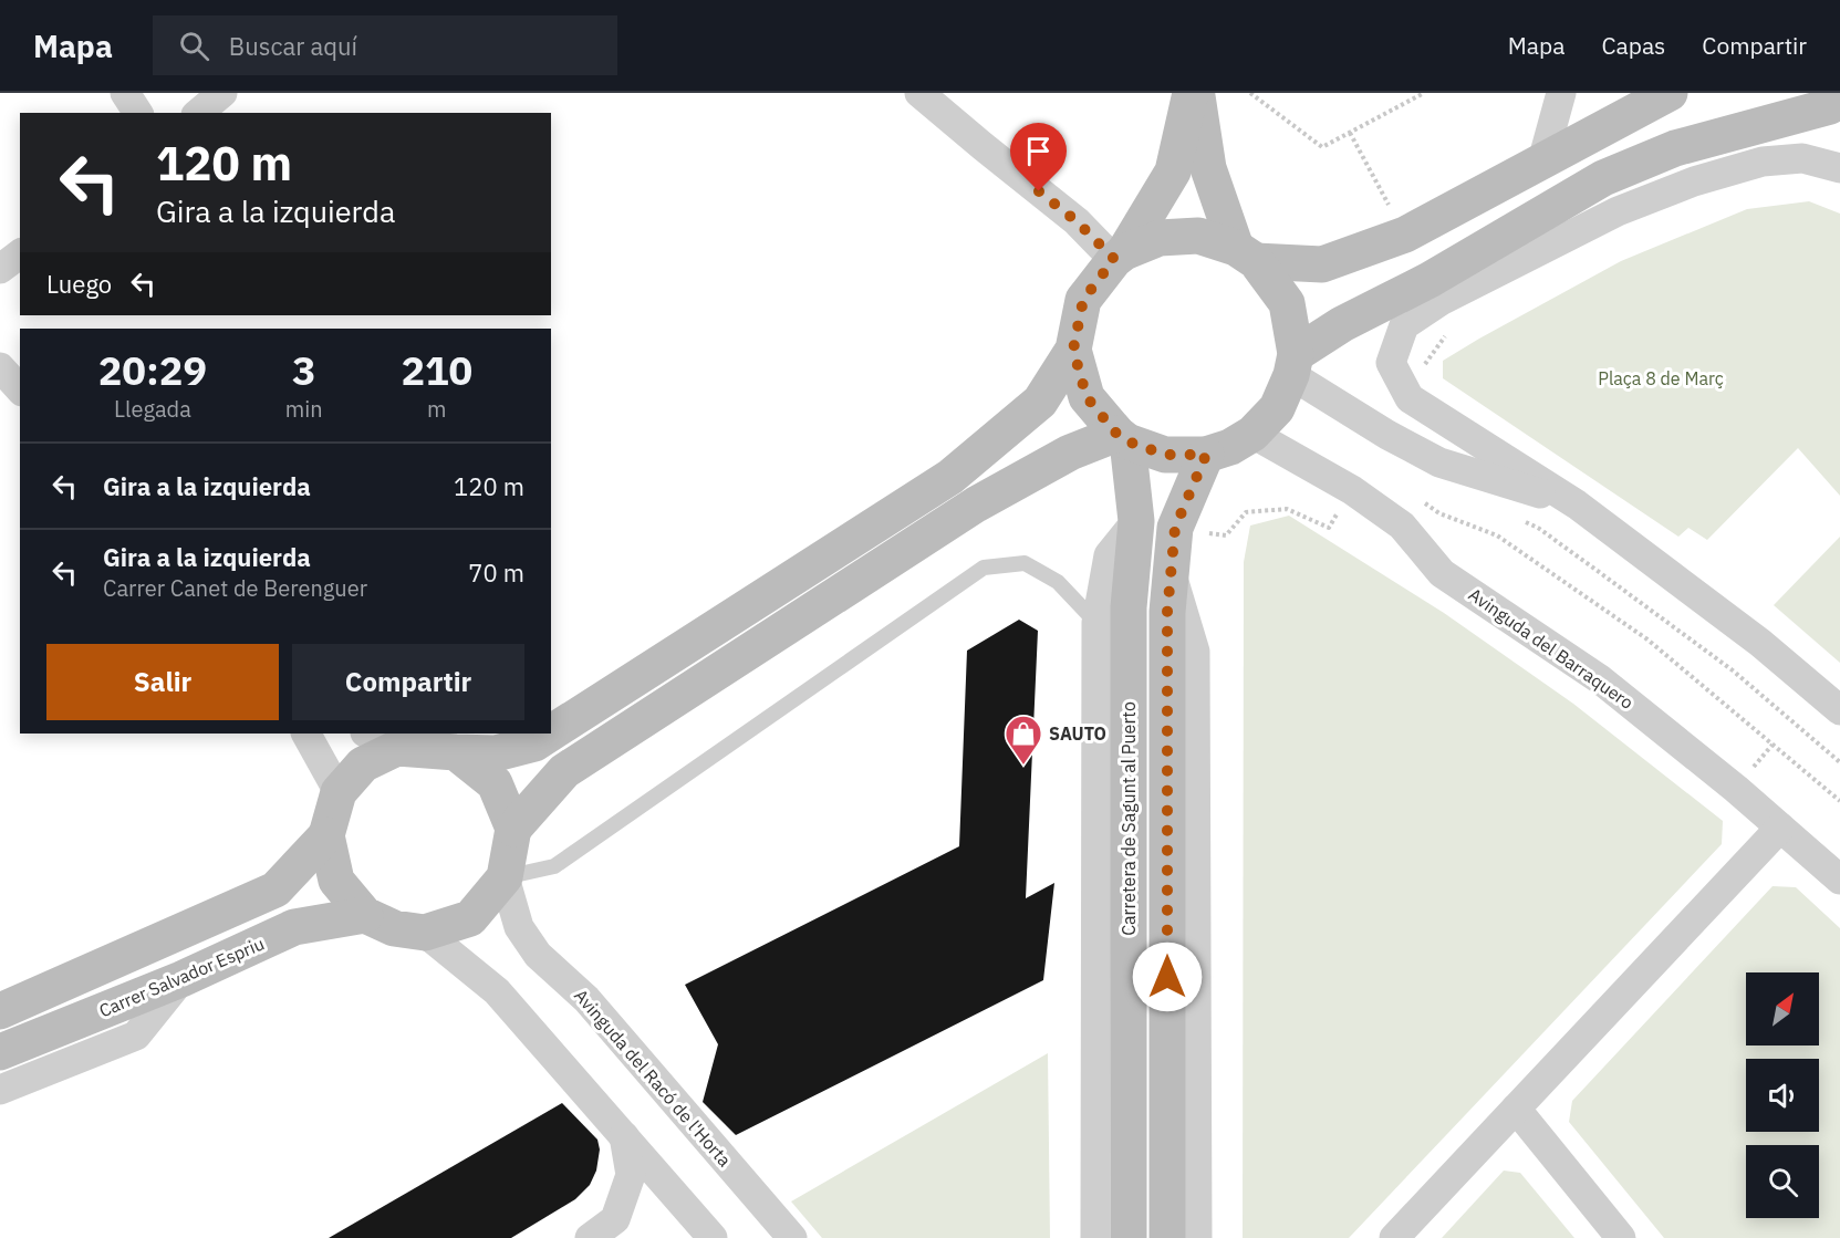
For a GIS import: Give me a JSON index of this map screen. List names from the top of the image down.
{
  "streets": {
    "street": [
      "Avinguda del Barraquero",
      "Carretera de Sagunt al Puerto",
      "Carrer Salvador Espriu",
      "Avinguda del Racó de l'Horta"
    ]
  },
  "crossings": [
    ["Avinguda del Barraquero", "Carretera de Sagunt al Puerto"],
    ["Carrer Salvador Espriu", "Avinguda del Racó de l'Horta"]
  ],
  "parks": ["Plaça 8 de Març"],
  "places": {
    "shop": ["SAUTO"]
  },
  "north": "top right",
  "page": {
    "header": "Mapa",
    "search": "Buscar aquí",
    "nav": ["Mapa", "Capas", "Compartir"],
    "turn": ["120 m", "Gira a la izquierda"],
    "then": "Luego",
    "eta": [
      "20:29",
      "Llegada",
      "3",
      "min",
      "210",
      "m"
    ],
    "list": [
      {
        "name": "Gira a la izquierda",
        "value": "120 m"
      },
      {
        "name": "Gira a la izquierda",
        "note": "Carrer Canet de Berenguer",
        "value": "70 m"
      }
    ],
    "buttons": ["Salir", "Compartir"]
  }
}
